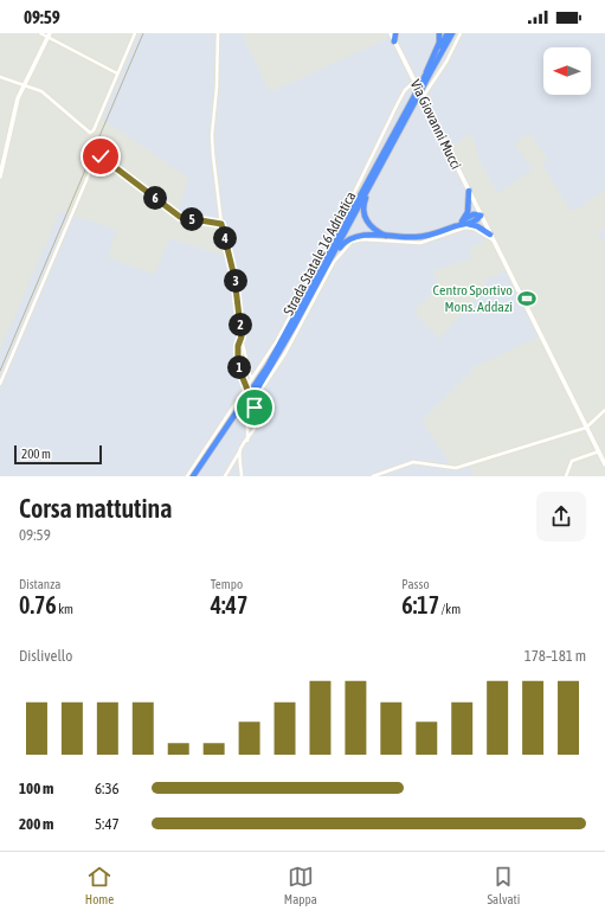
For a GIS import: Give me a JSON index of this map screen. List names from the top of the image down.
{
  "streets": {
    "highway": ["Strada Statale 16 Adriatica"],
    "main road": ["Via Giovanni Mucci"]
  },
  "crossings": [
    ["Via Giovanni Mucci", "Strada Statale 16 Adriatica"]
  ],
  "places": {
    "sports": ["Centro Sportivo Mons. Addazi"]
  },
  "scale_bar": "200 m",
  "north": "left",
  "page": {
    "status": "09:59",
    "pins": [
      "6",
      "5",
      "4",
      "3",
      "2",
      "1"
    ],
    "scale": "200 m",
    "heading": ["Corsa mattutina", "09:59"],
    "stats": [
      ["Distanza", "0.76 km"],
      ["Tempo", "4:47"],
      ["Passo", "6:17 /km"]
    ],
    "chart": ["Dislivello", "178–181 m"],
    "list": [
      {
        "name": "100 m",
        "note": "6:36"
      },
      {
        "name": "200 m",
        "note": "5:47"
      }
    ],
    "tabs": ["Home", "Mappa", "Salvati"]
  }
}
